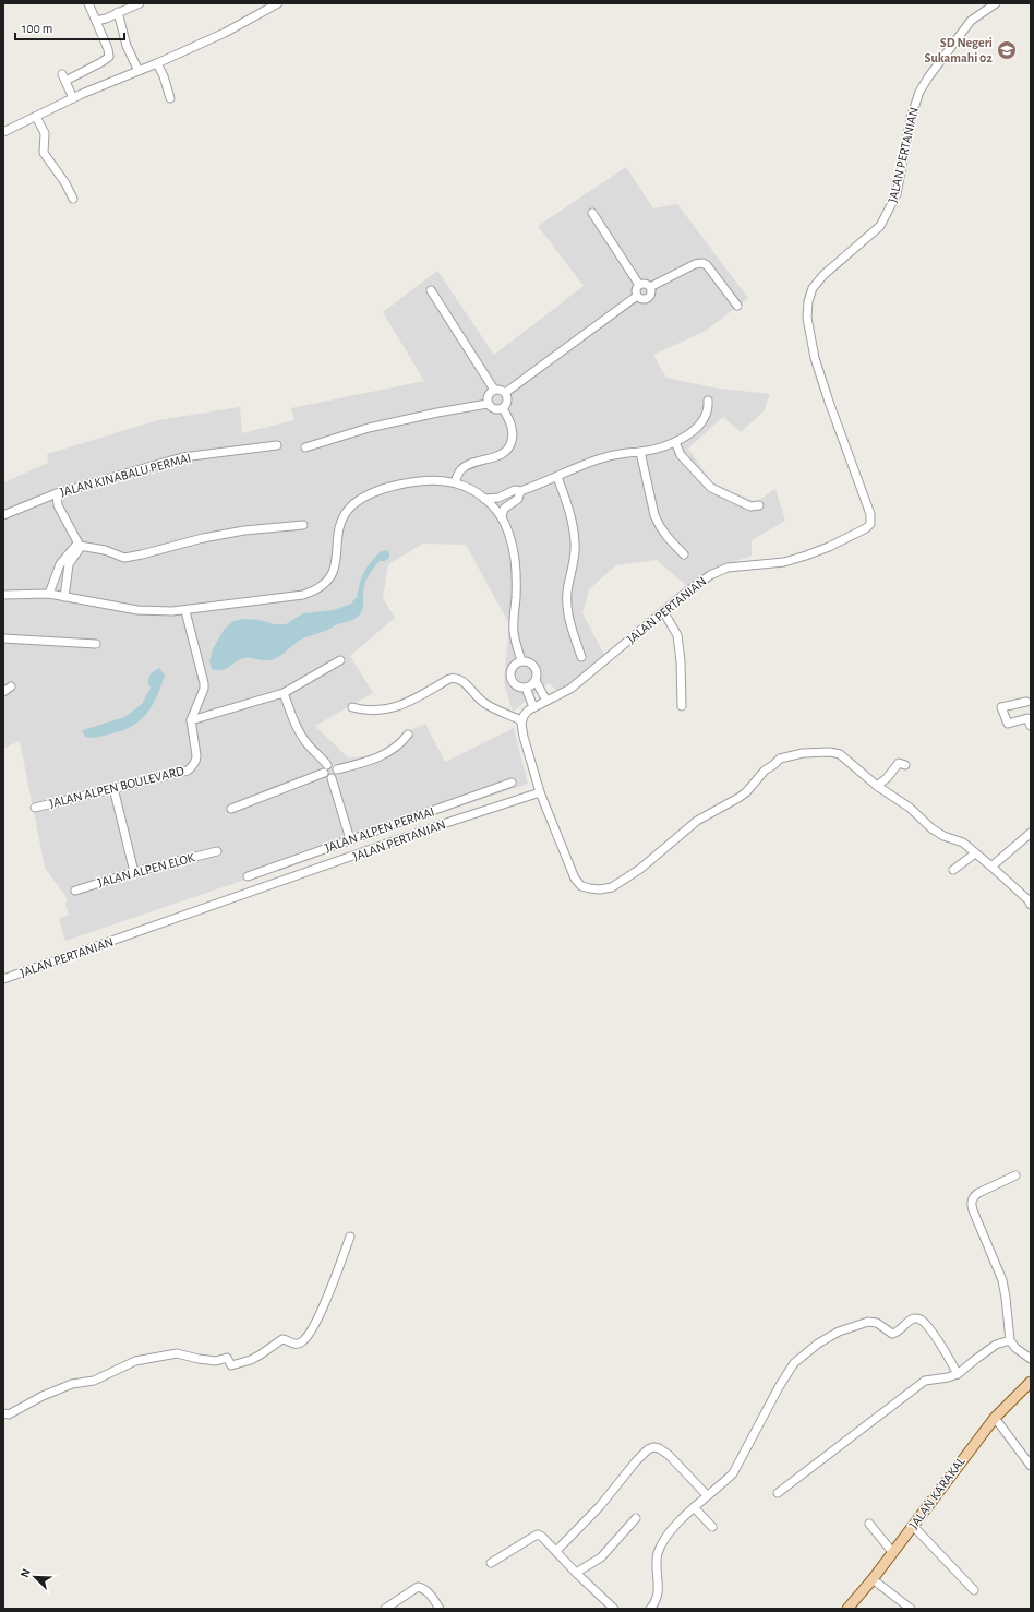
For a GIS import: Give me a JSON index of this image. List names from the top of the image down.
{
  "streets": {
    "main road": ["JALAN KARAKAL"],
    "street": [
      "JALAN PERTANIAN",
      "JALAN KINABALU PERMAI",
      "JALAN ALPEN BOULEVARD",
      "JALAN ALPEN PERMAI",
      "JALAN ALPEN ELOK"
    ]
  },
  "places": {
    "school or university": ["SD Negeri Sukamahi 02"]
  },
  "scale_bar": "100 m",
  "north": "top left"
}
